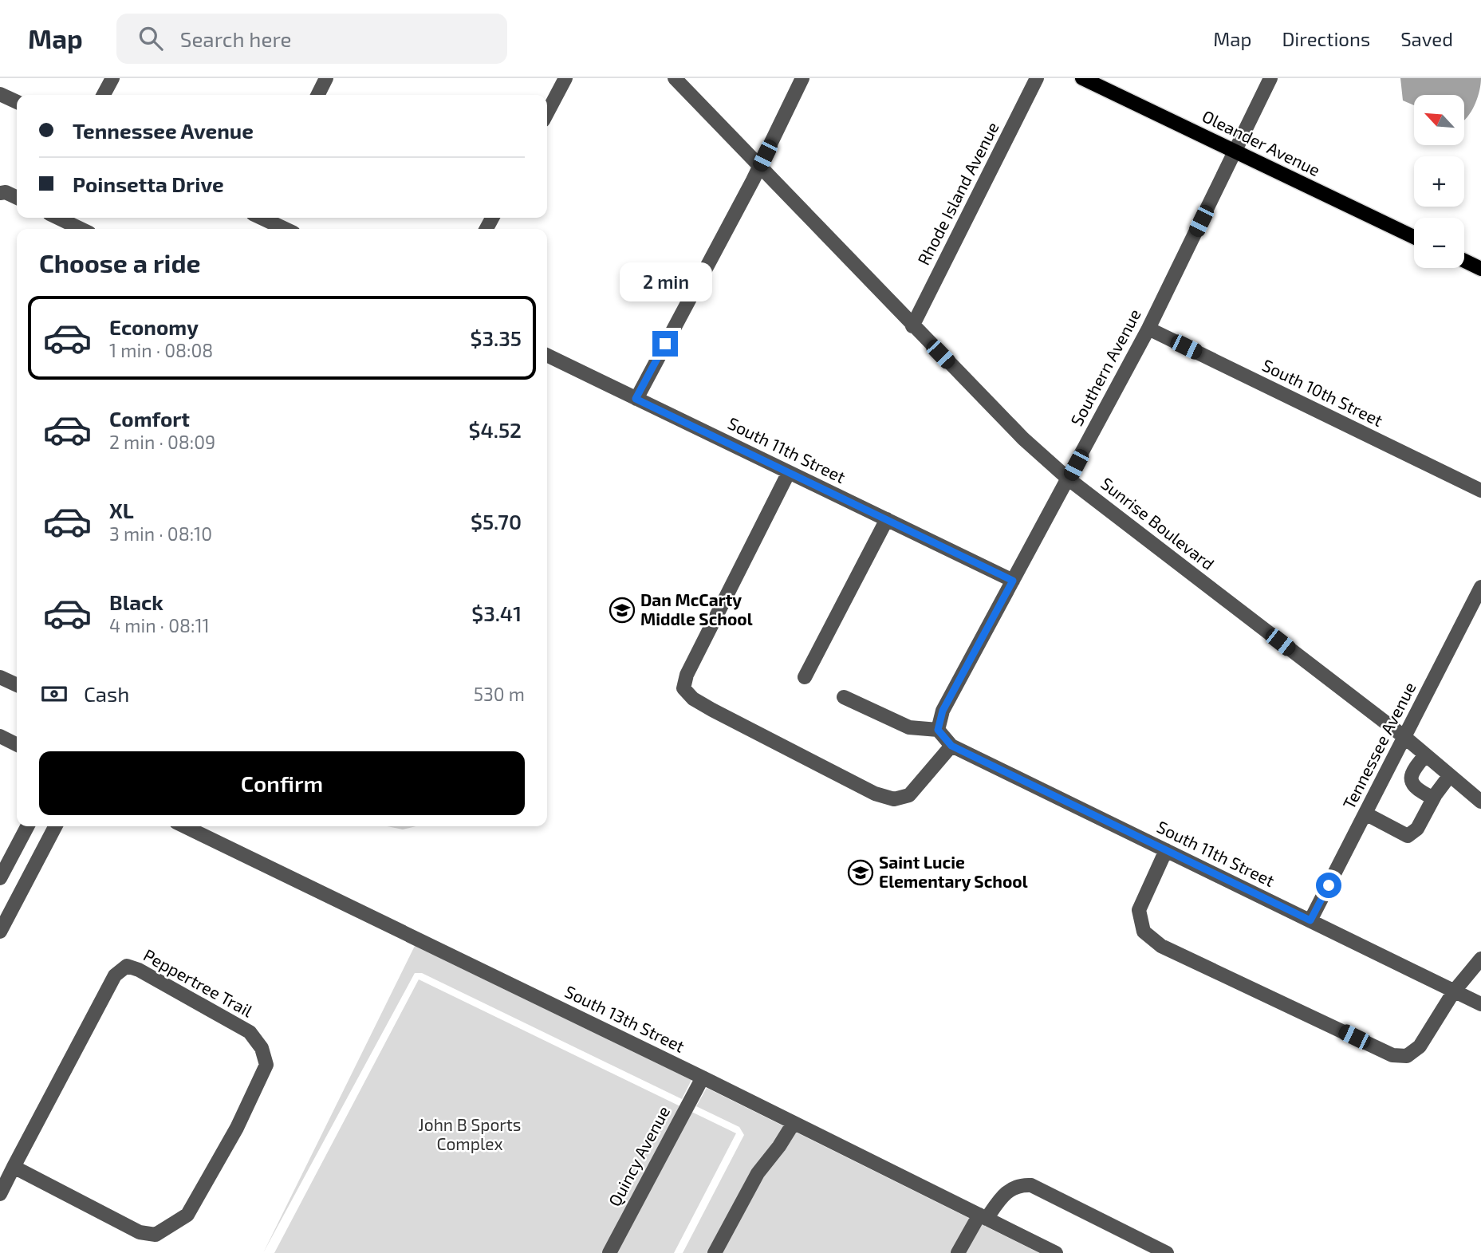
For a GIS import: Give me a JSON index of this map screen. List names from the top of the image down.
{
  "streets": {
    "main road": ["Oleander Avenue"],
    "street": [
      "Rhode Island Avenue",
      "Southern Avenue",
      "South 10th Street",
      "South 11th Street",
      "Sunrise Boulevard",
      "Tennessee Avenue",
      "Peppertree Trail",
      "South 13th Street",
      "Quincy Avenue"
    ]
  },
  "crossings": [
    ["Oleander Avenue", "Southern Avenue"],
    ["Rhode Island Avenue", "Sunrise Boulevard"],
    ["Southern Avenue", "South 10th Street"],
    ["Southern Avenue", "South 11th Street"],
    ["Southern Avenue", "Sunrise Boulevard"],
    ["South 11th Street", "Tennessee Avenue"],
    ["Sunrise Boulevard", "Tennessee Avenue"],
    ["South 13th Street", "Quincy Avenue"]
  ],
  "parks": ["John B Sports Complex"],
  "places": {
    "school or university": ["Dan McCarty Middle School", "Saint Lucie Elementary School"]
  },
  "north": "top left",
  "page": {
    "header": "Map",
    "search": "Search here",
    "nav": ["Map", "Directions", "Saved"],
    "map_buttons": ["+", "−"],
    "banner": ["Tennessee Avenue", "Poinsetta Drive"],
    "heading": "Choose a ride",
    "bubble": "2 min",
    "list": [
      {
        "name": "Economy",
        "note": "1 min · 08:08",
        "value": "$3.35"
      },
      {
        "name": "Comfort",
        "note": "2 min · 08:09",
        "value": "$4.52"
      },
      {
        "name": "XL",
        "note": "3 min · 08:10",
        "value": "$5.70"
      },
      {
        "name": "Black",
        "note": "4 min · 08:11",
        "value": "$3.41"
      }
    ],
    "pay": ["Cash", "530 m"],
    "buttons": "Confirm"
  }
}
